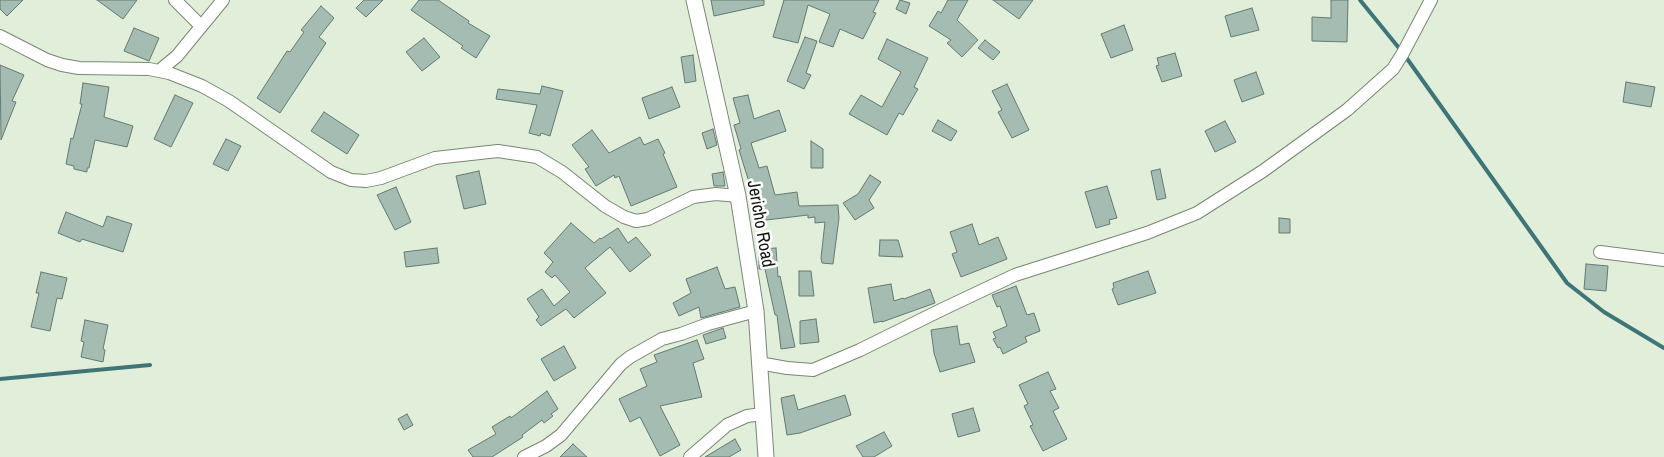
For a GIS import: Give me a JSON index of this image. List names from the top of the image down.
{
  "streets": {
    "street": ["Jericho Road"]
  }
}
